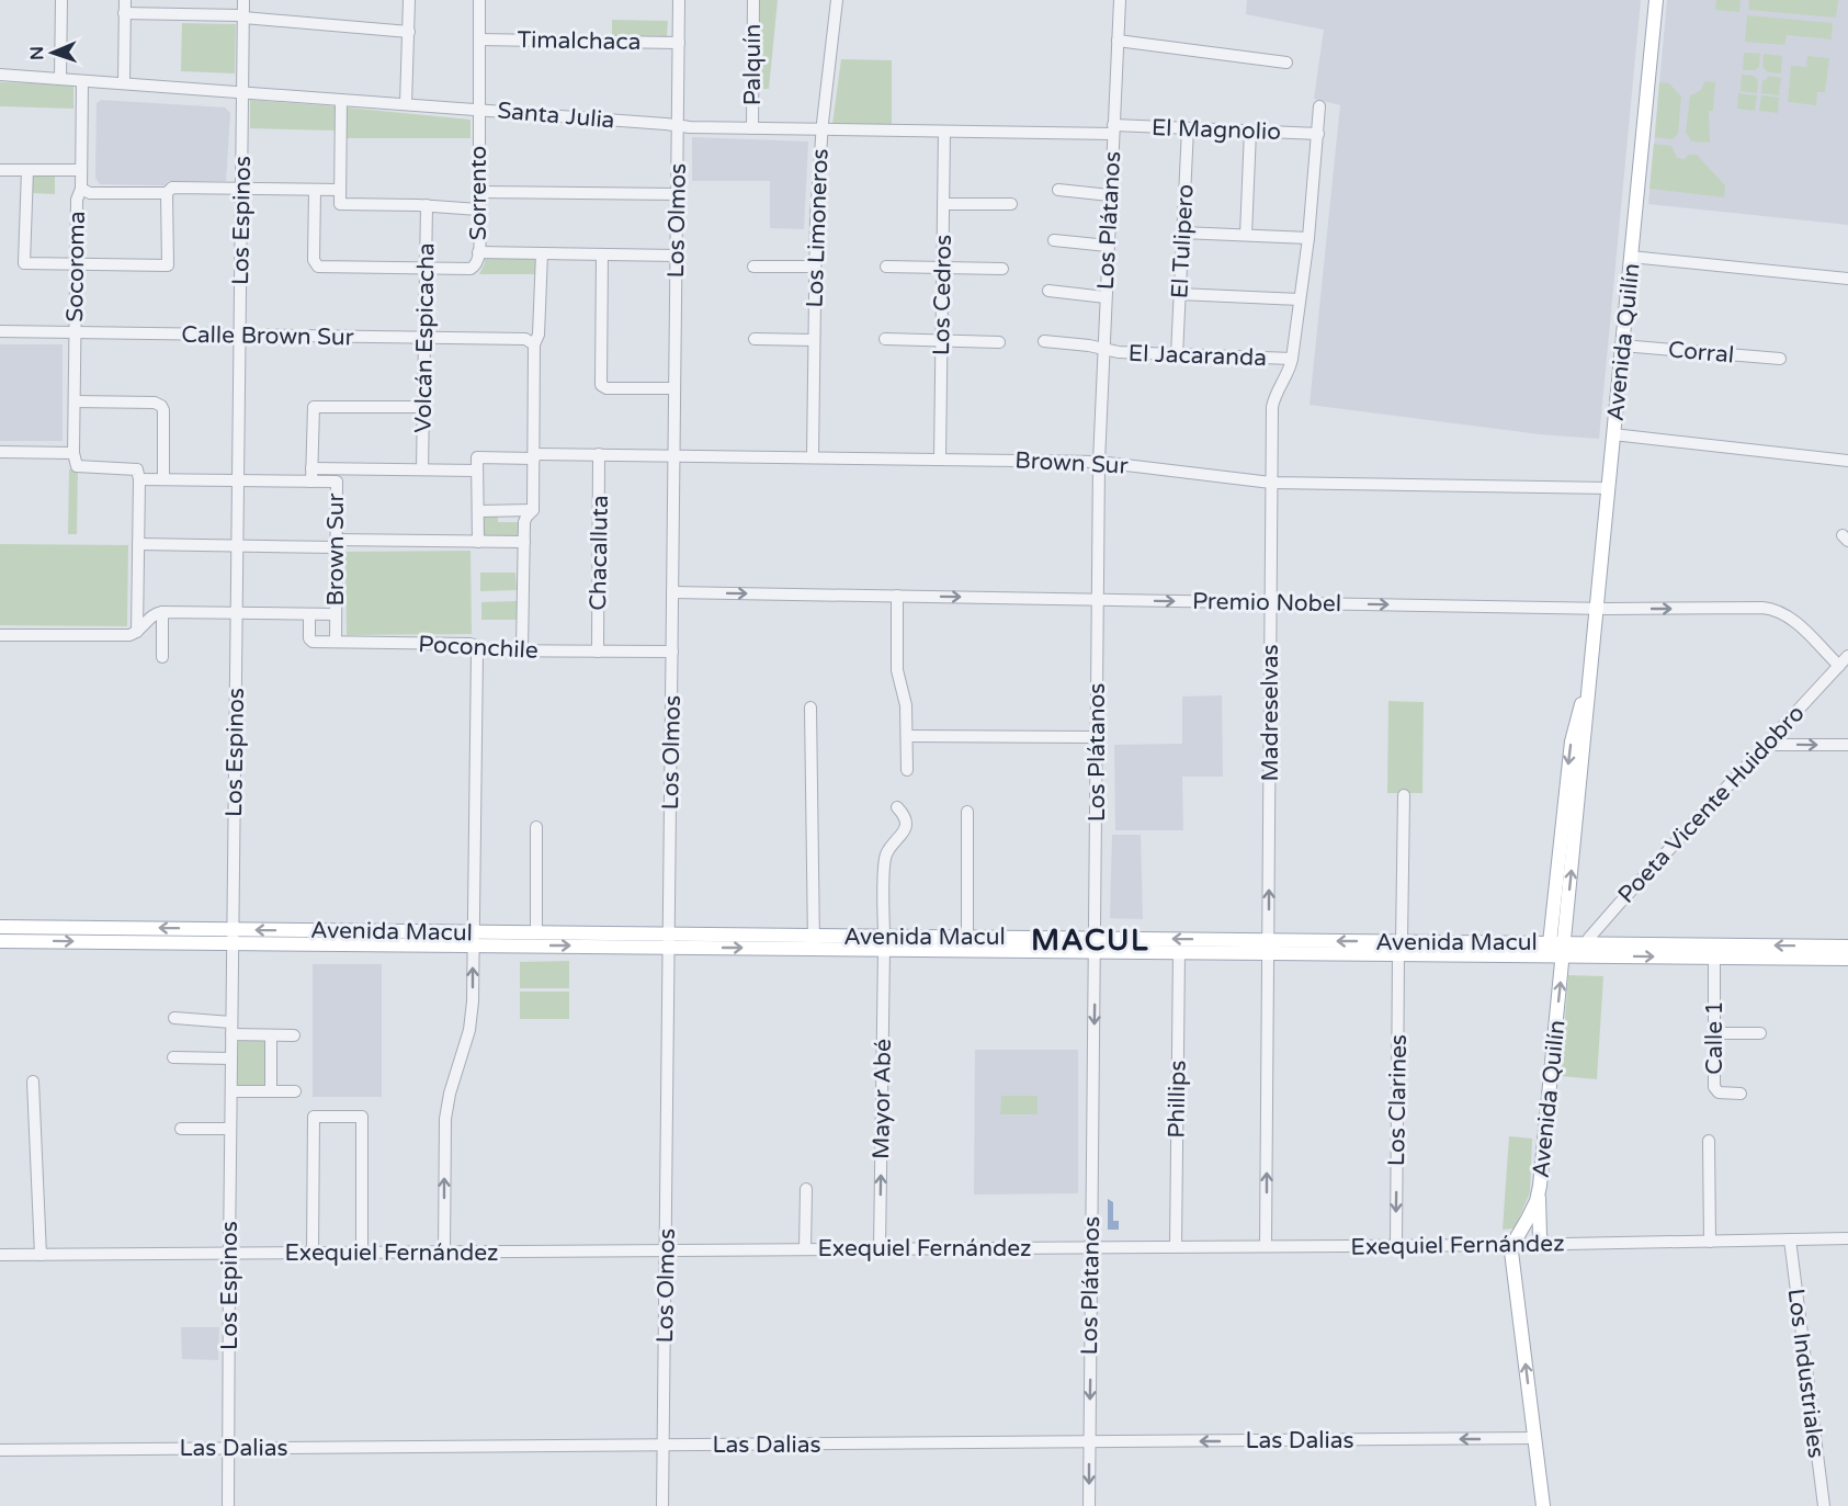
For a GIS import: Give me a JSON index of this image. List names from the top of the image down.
{
  "streets": {
    "main road": ["Avenida Quilín", "Avenida Macul"],
    "street": [
      "Timalchaca",
      "Palquín",
      "Santa Julia",
      "El Magnolio",
      "Sorrento",
      "Los Espinos",
      "Los Olmos",
      "Los Plátanos",
      "Los Limoneros",
      "El Tulipero",
      "Socoroma",
      "Los Cedros",
      "Calle Brown Sur",
      "Volcán Espicacha",
      "Corral",
      "El Jacaranda",
      "Brown Sur",
      "Chacalluta",
      "Premio Nobel",
      "Poconchile",
      "Madreselvas",
      "Poeta Vicente Huidobro",
      "Calle 1",
      "Mayor Abé",
      "Phillips",
      "Los Clarines",
      "Exequiel Fernández",
      "Los Industriales",
      "Las Dalias"
    ]
  },
  "crossings": [
    ["Timalchaca", "Sorrento"],
    ["Timalchaca", "Los Olmos"],
    ["Palquín", "Santa Julia"],
    ["Santa Julia", "El Magnolio"],
    ["Santa Julia", "Sorrento"],
    ["Santa Julia", "Los Espinos"],
    ["Santa Julia", "Los Olmos"],
    ["Santa Julia", "Los Plátanos"],
    ["Santa Julia", "Los Limoneros"],
    ["Santa Julia", "Socoroma"],
    ["Santa Julia", "Los Cedros"],
    ["El Magnolio", "Los Plátanos"],
    ["El Magnolio", "El Tulipero"],
    ["El Magnolio", "Madreselvas"],
    ["Sorrento", "Volcán Espicacha"],
    ["Los Espinos", "Calle Brown Sur"],
    ["Los Espinos", "Brown Sur"],
    ["Los Espinos", "Avenida Macul"],
    ["Los Espinos", "Exequiel Fernández"],
    ["Los Espinos", "Las Dalias"],
    ["Los Olmos", "Brown Sur"],
    ["Los Olmos", "Premio Nobel"],
    ["Los Olmos", "Poconchile"],
    ["Los Olmos", "Avenida Macul"],
    ["Los Olmos", "Exequiel Fernández"],
    ["Los Olmos", "Las Dalias"],
    ["Los Plátanos", "El Jacaranda"],
    ["Los Plátanos", "Brown Sur"],
    ["Los Plátanos", "Premio Nobel"],
    ["Los Plátanos", "Avenida Macul"],
    ["Los Plátanos", "Exequiel Fernández"],
    ["Los Plátanos", "Las Dalias"],
    ["Los Limoneros", "Brown Sur"],
    ["El Tulipero", "El Jacaranda"],
    ["Socoroma", "Calle Brown Sur"],
    ["Socoroma", "Brown Sur"],
    ["Los Cedros", "Brown Sur"],
    ["Calle Brown Sur", "Volcán Espicacha"],
    ["Volcán Espicacha", "Brown Sur"],
    ["Avenida Quilín", "Corral"],
    ["Avenida Quilín", "Brown Sur"],
    ["Avenida Quilín", "Premio Nobel"],
    ["Avenida Quilín", "Avenida Macul"],
    ["Avenida Quilín", "Exequiel Fernández"],
    ["El Jacaranda", "Madreselvas"],
    ["Brown Sur", "Chacalluta"],
    ["Brown Sur", "Poconchile"],
    ["Brown Sur", "Madreselvas"],
    ["Chacalluta", "Poconchile"],
    ["Premio Nobel", "Madreselvas"],
    ["Premio Nobel", "Poeta Vicente Huidobro"],
    ["Madreselvas", "Avenida Macul"],
    ["Madreselvas", "Exequiel Fernández"],
    ["Poeta Vicente Huidobro", "Avenida Macul"],
    ["Avenida Macul", "Calle 1"],
    ["Avenida Macul", "Mayor Abé"],
    ["Avenida Macul", "Phillips"],
    ["Avenida Macul", "Los Clarines"],
    ["Mayor Abé", "Exequiel Fernández"],
    ["Phillips", "Exequiel Fernández"],
    ["Los Clarines", "Exequiel Fernández"],
    ["Exequiel Fernández", "Los Industriales"]
  ],
  "one_way": [
    "Los Plátanos",
    "Premio Nobel",
    "Madreselvas",
    "Mayor Abé",
    "Los Clarines"
  ],
  "districts": ["MACUL"],
  "north": "left"
}
